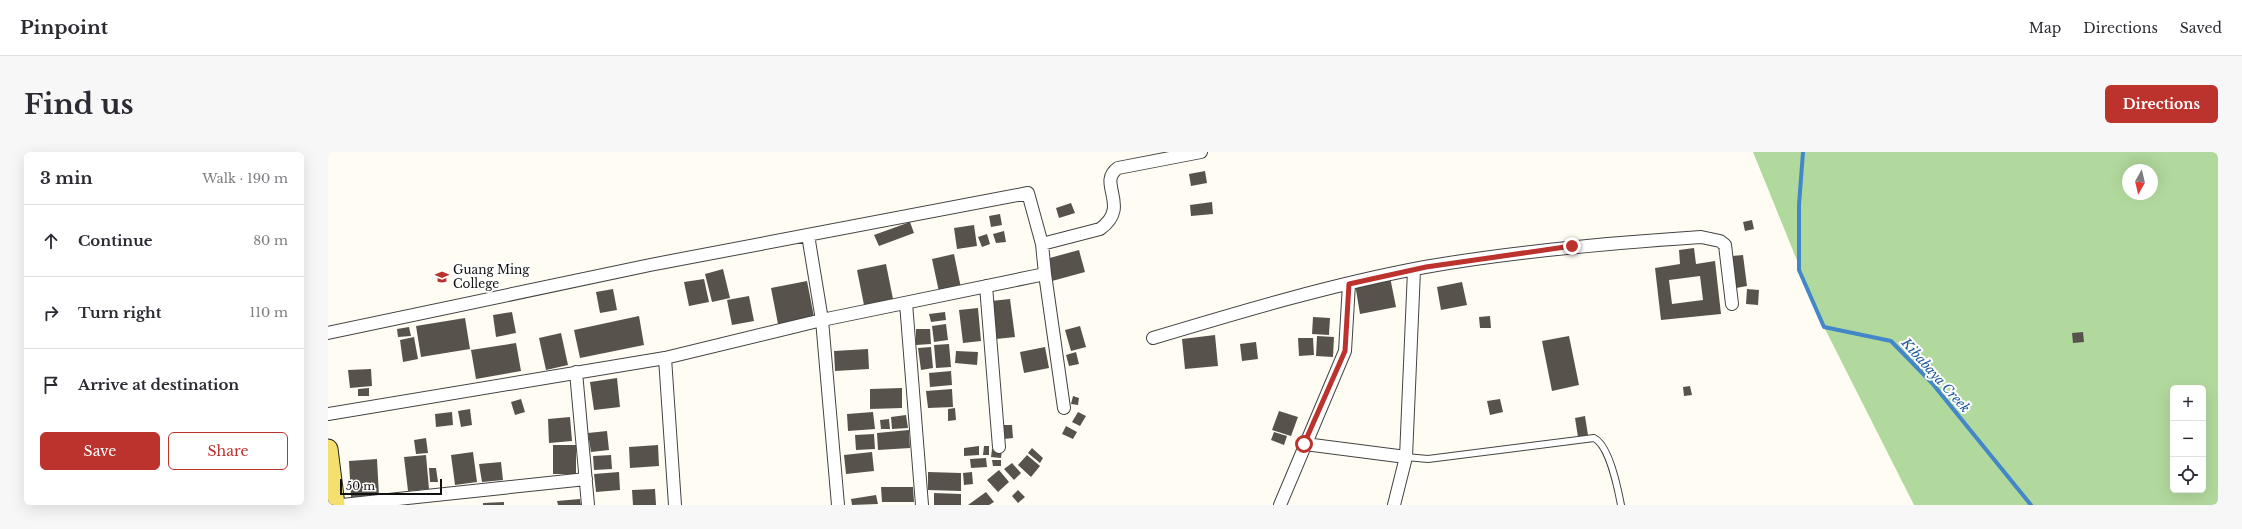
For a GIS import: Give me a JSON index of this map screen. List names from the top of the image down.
{
  "water": ["Kibabaya Creek"],
  "places": {
    "school or university": ["Guang Ming College"]
  },
  "scale_bar": "50 m",
  "north": "bottom",
  "page": {
    "header": "Pinpoint",
    "nav": ["Map", "Directions", "Saved"],
    "buttons": [
      "Directions",
      ["Save", "Share"]
    ],
    "title": "Find us",
    "heading": ["3 min", "Walk · 190 m"],
    "list": [
      ["Continue", "80 m"],
      ["Turn right", "110 m"],
      "Arrive at destination"
    ],
    "map_buttons": ["+", "−"],
    "scale": "50 m"
  }
}
